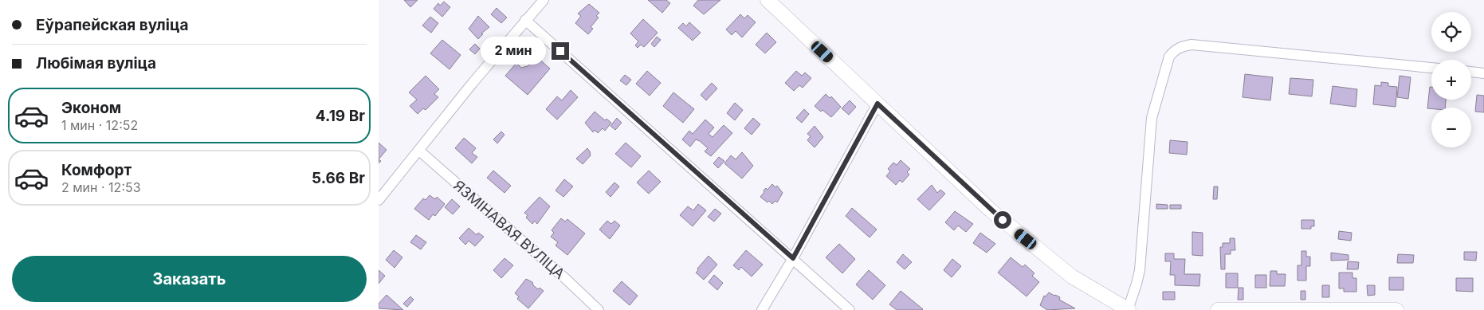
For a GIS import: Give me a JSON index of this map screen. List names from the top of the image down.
{
  "streets": {
    "street": ["ЯЗМІНАВАЯ ВУЛІЦА"]
  },
  "page": {
    "banner": ["Еўрапейская вуліца", "Любімая вуліца"],
    "map_buttons": ["+", "−"],
    "bubble": "2 мин",
    "list": [
      {
        "name": "Эконом",
        "note": "1 мин · 12:52",
        "value": "4.19 Br"
      },
      {
        "name": "Комфорт",
        "note": "2 мин · 12:53",
        "value": "5.66 Br"
      }
    ],
    "buttons": "Заказать"
  }
}
